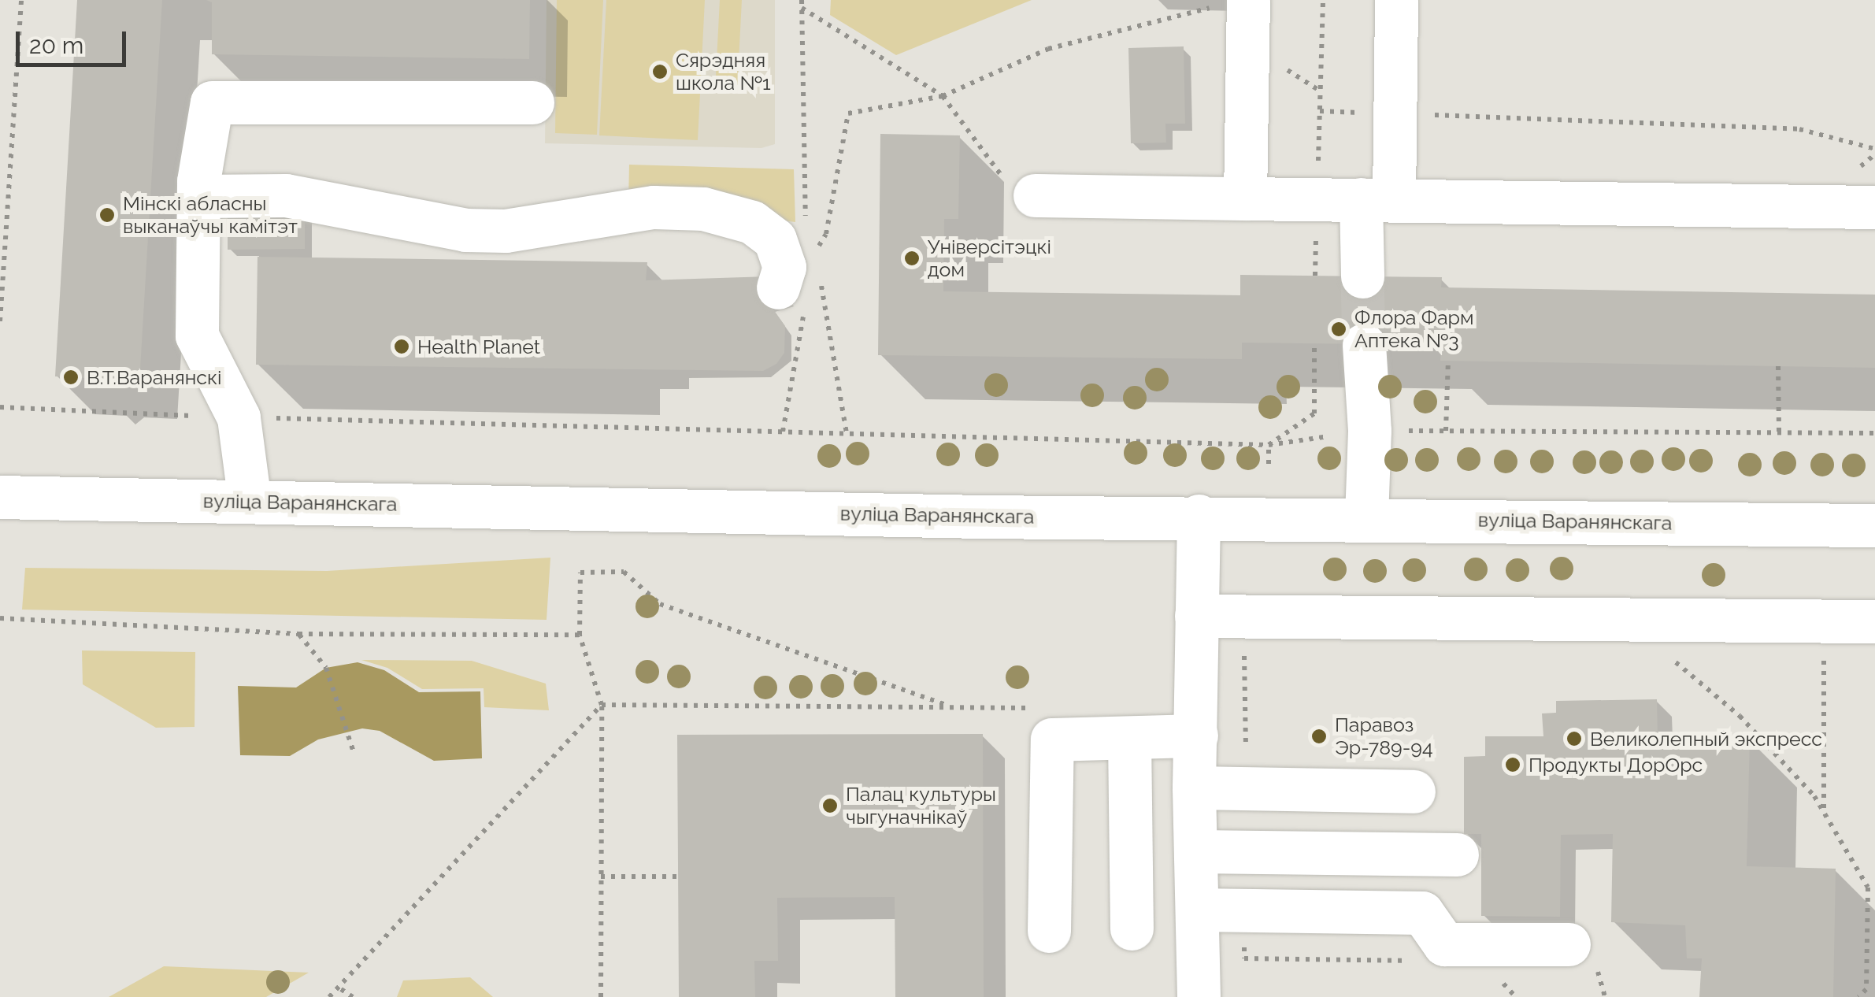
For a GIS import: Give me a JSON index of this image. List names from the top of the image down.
{
  "streets": {
    "main road": ["вуліца Варанянскага"]
  },
  "places": [
    "Сярэдняя школа №1",
    "Мінскі абласны выканаўчы камітэт",
    "Універсітэцкі дом",
    "Флора Фарм Аптека №3",
    "Health Planet",
    "В.Т.Варанянскі",
    "Паравоз Эр-789-94",
    "Великолепный экспресс",
    "Продукты ДорОрс",
    "Палац культуры чыгуначнікаў"
  ],
  "scale_bar": "20 m"
}
